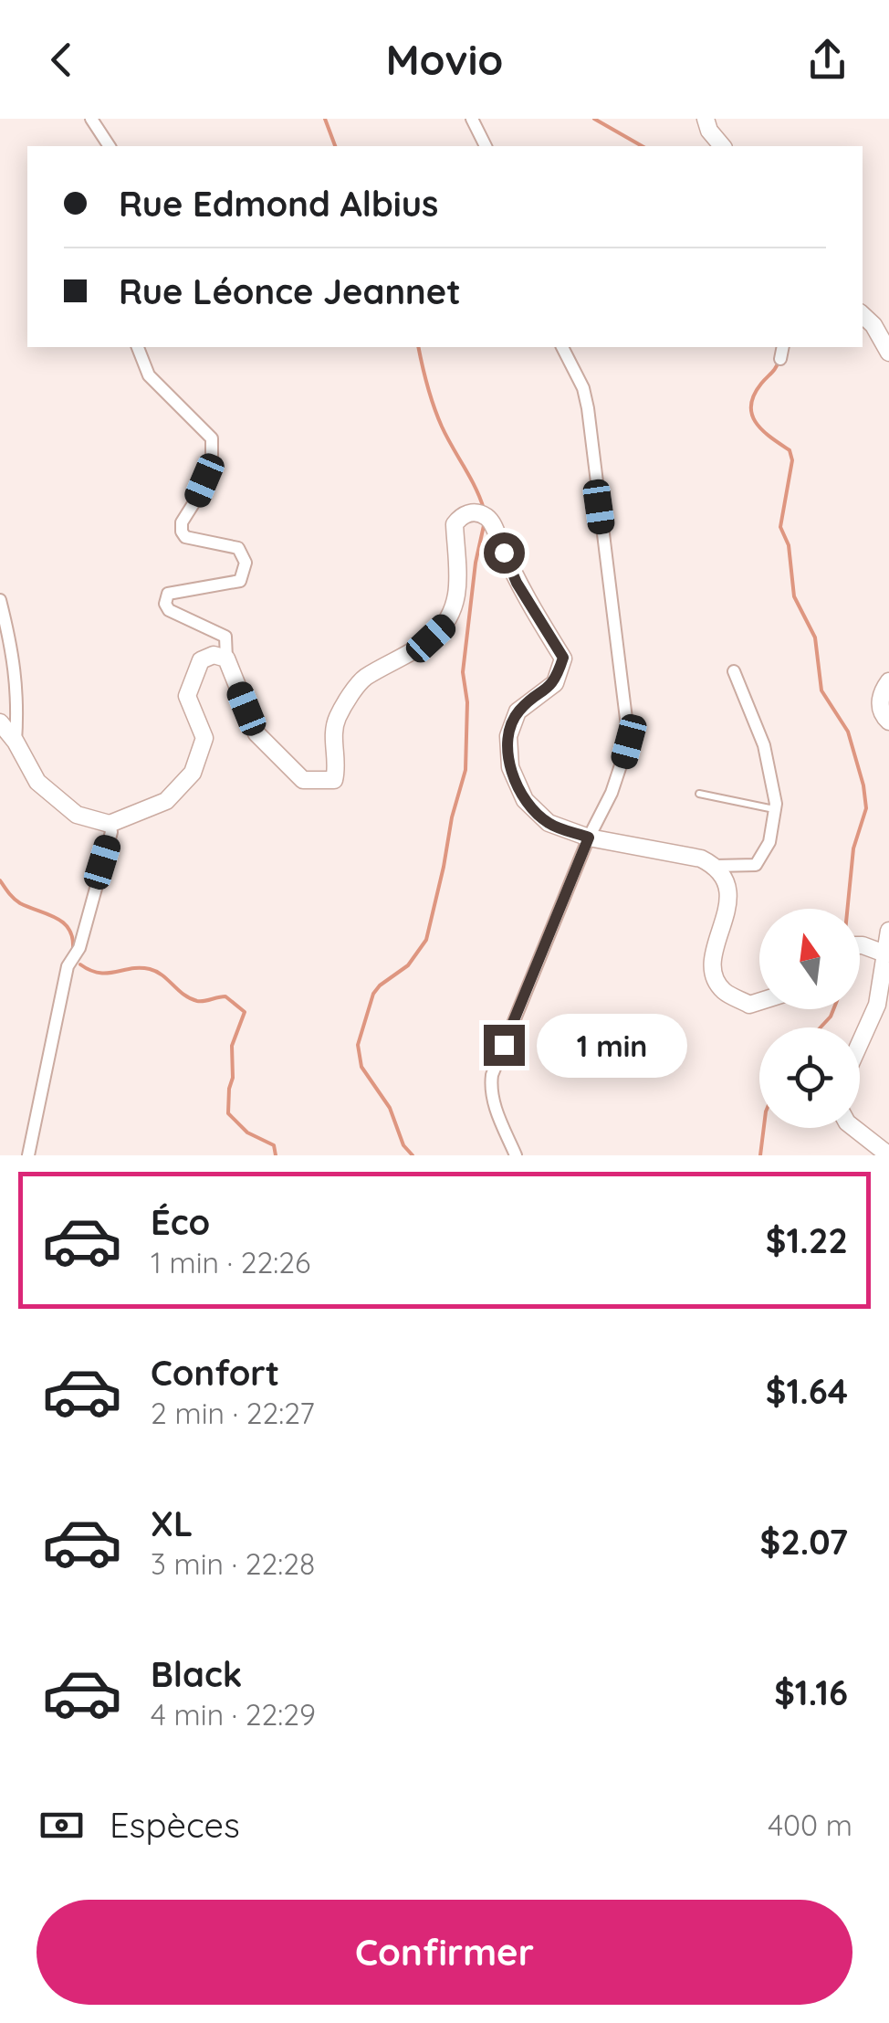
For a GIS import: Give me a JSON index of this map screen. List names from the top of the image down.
{
  "north": "top",
  "page": {
    "header": "Movio",
    "banner": ["Rue Edmond Albius", "Rue Léonce Jeannet"],
    "bubble": "1 min",
    "list": [
      {
        "name": "Éco",
        "note": "1 min · 22:26",
        "value": "$1.22"
      },
      {
        "name": "Confort",
        "note": "2 min · 22:27",
        "value": "$1.64"
      },
      {
        "name": "XL",
        "note": "3 min · 22:28",
        "value": "$2.07"
      },
      {
        "name": "Black",
        "note": "4 min · 22:29",
        "value": "$1.16"
      }
    ],
    "pay": ["Espèces", "400 m"],
    "buttons": "Confirmer"
  }
}
